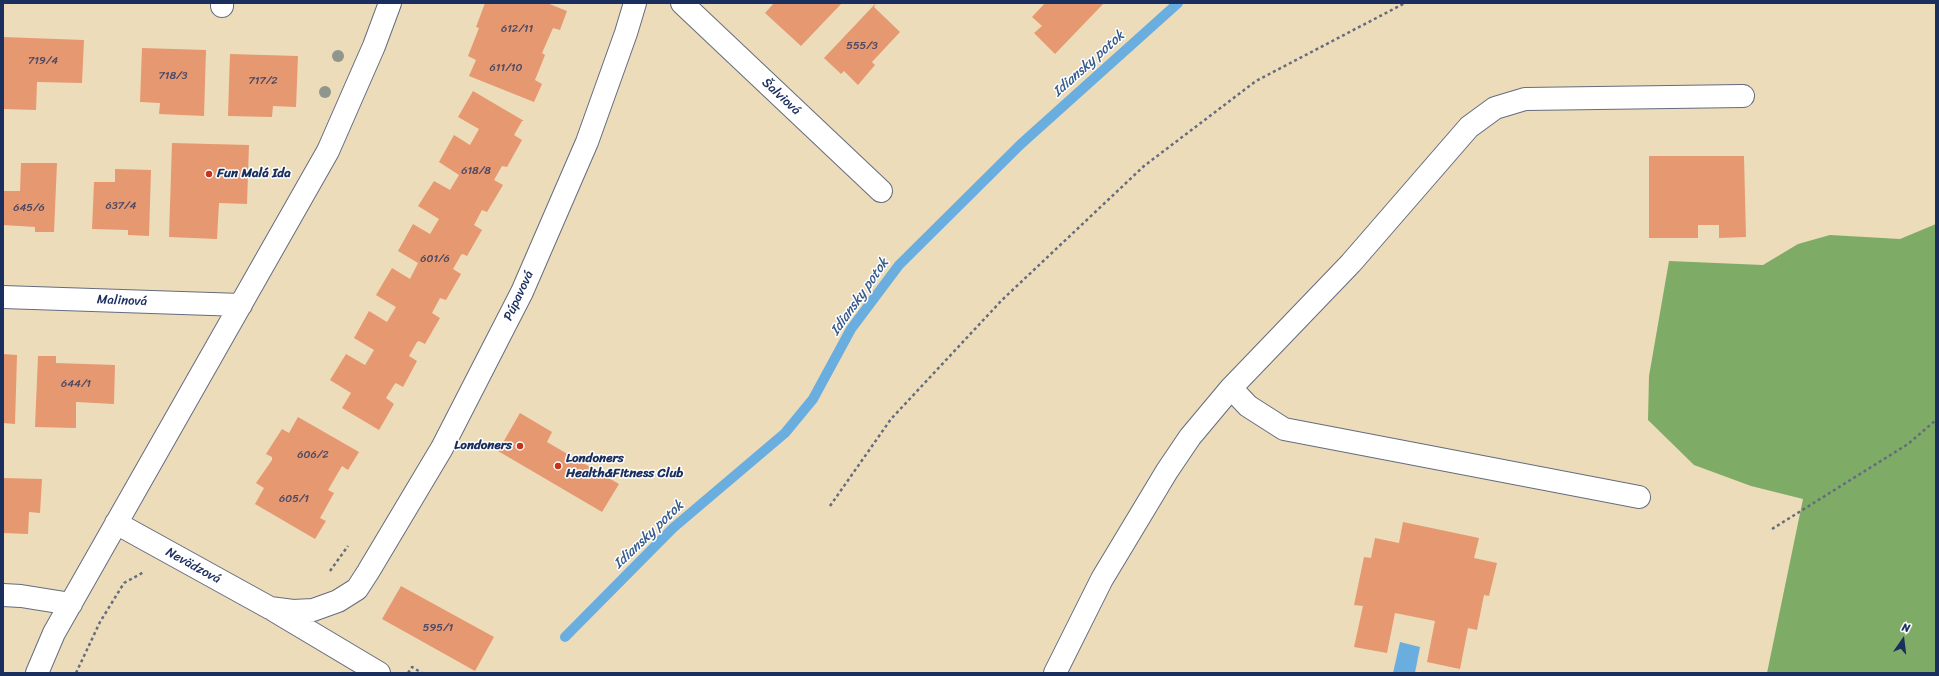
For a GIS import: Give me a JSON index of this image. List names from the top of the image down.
{
  "streets": {
    "street": [
      "Šalviová",
      "Púpavová",
      "Malinová",
      "Nevädzová"
    ]
  },
  "crossings": [
    ["Púpavová", "Nevädzová"]
  ],
  "water": ["Idiansky potok"],
  "places": ["Fun Malá Ida", "Londoners", "Londoners Health&Fitness Club"],
  "house_numbers": [
    "612/11",
    "555/3",
    "719/4",
    "611/10",
    "718/3",
    "717/2",
    "618/8",
    "637/4",
    "645/6",
    "601/6",
    "644/1",
    "606/2",
    "605/1",
    "595/1"
  ],
  "north": "top"
}
